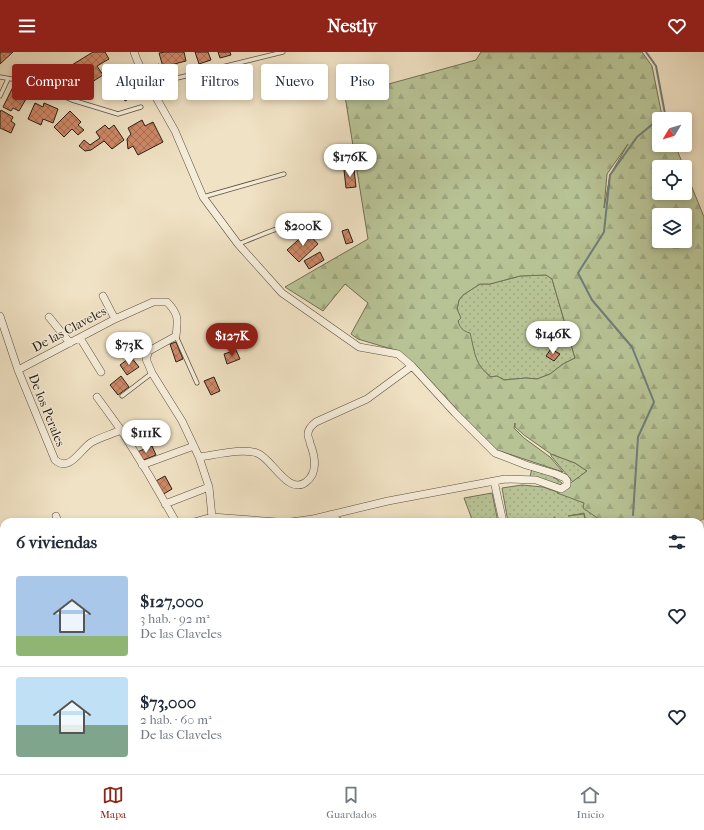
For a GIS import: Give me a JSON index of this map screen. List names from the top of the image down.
{
  "streets": {
    "street": ["De las Claveles", "De los Perales"]
  },
  "crossings": [
    ["De las Claveles", "De los Perales"]
  ],
  "north": "bottom left",
  "page": {
    "header": "Nestly",
    "chip": [
      "Comprar",
      "Alquilar",
      "Filtros",
      "Nuevo",
      "Piso"
    ],
    "price": [
      "$176K",
      "$200K",
      "$146K",
      "$127K",
      "$73K",
      "$111K"
    ],
    "heading": "6 viviendas",
    "list": [
      {
        "name": "$127,000",
        "note": "3 hab. · 92 m² · De las Claveles"
      },
      {
        "name": "$73,000",
        "note": "2 hab. · 60 m² · De las Claveles"
      }
    ],
    "tabs": ["Mapa", "Guardados", "Inicio"]
  }
}
